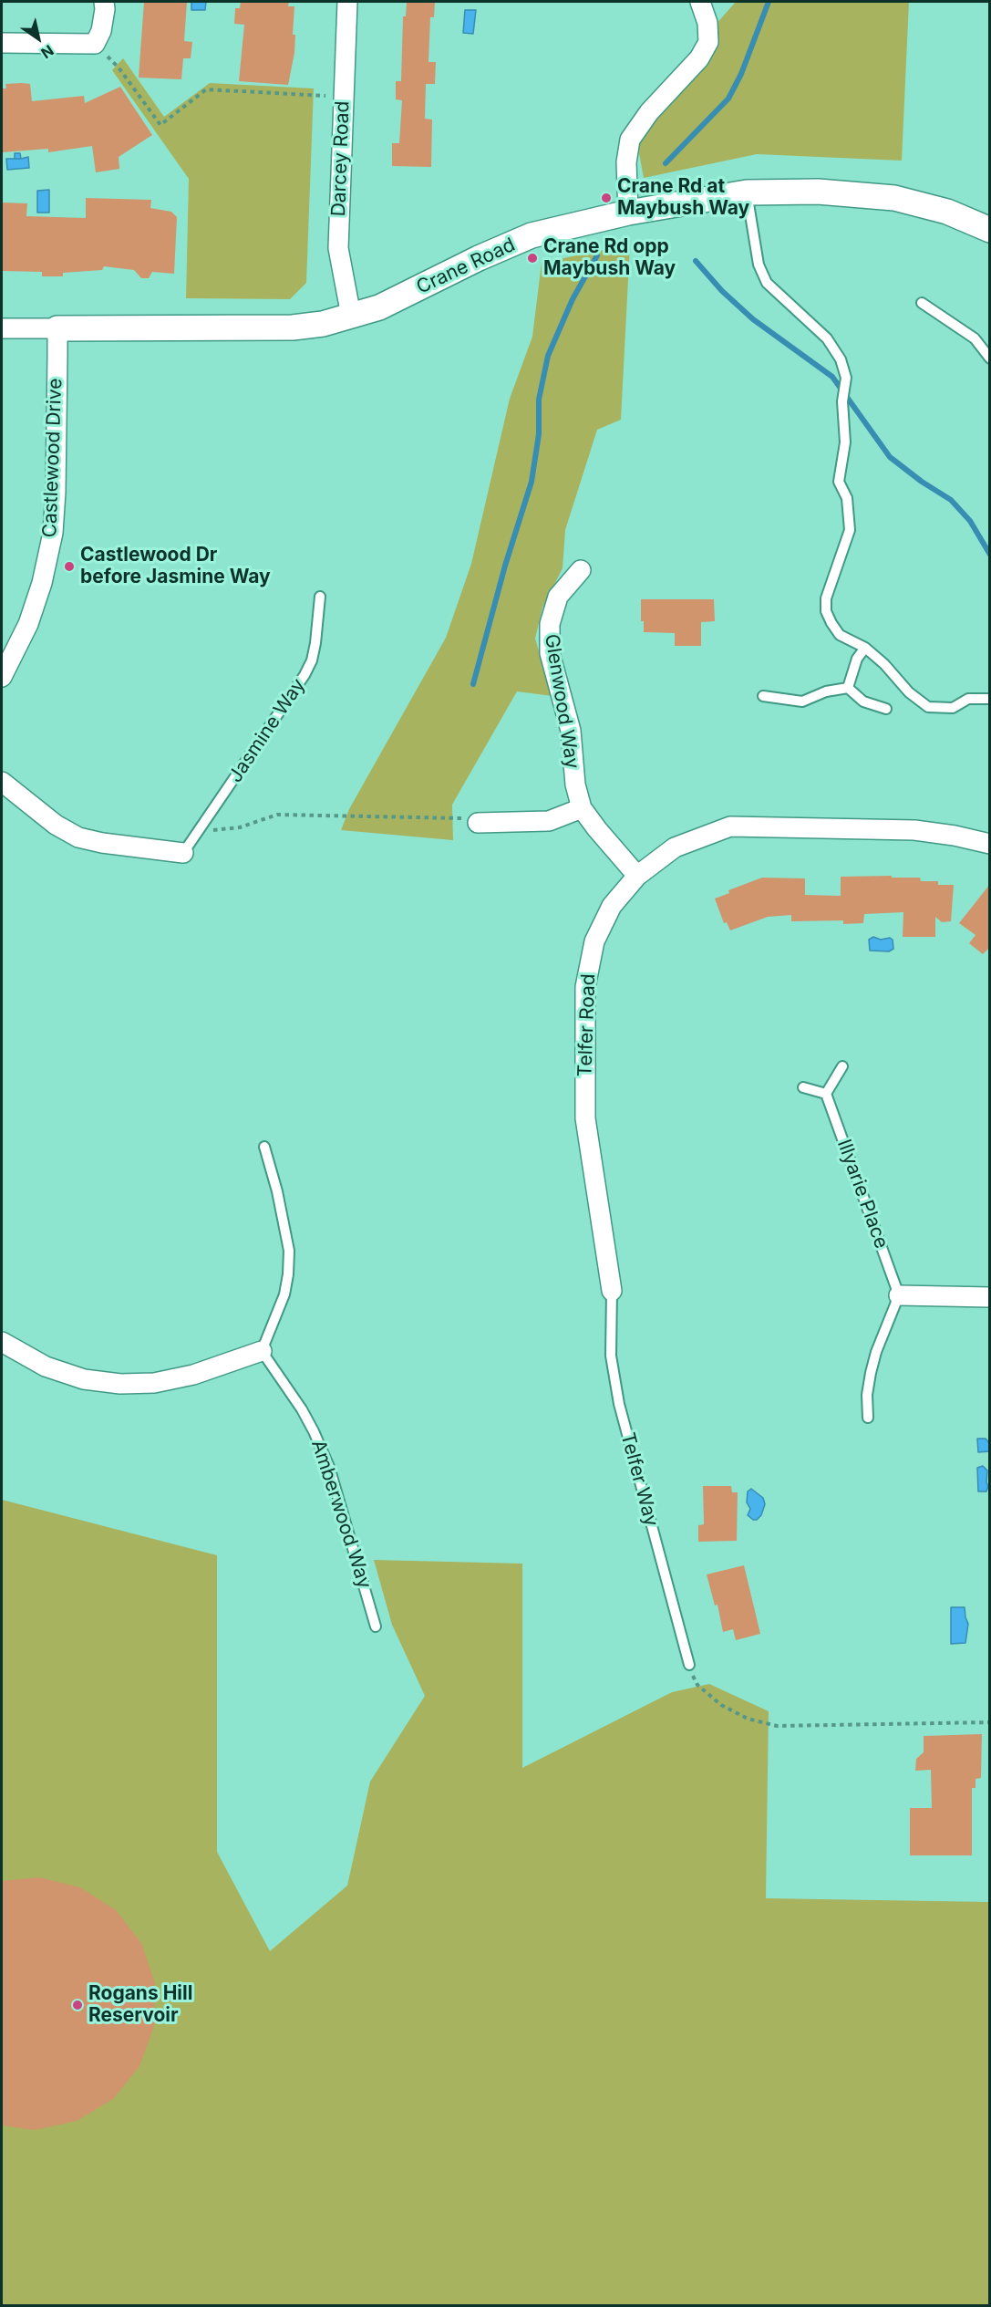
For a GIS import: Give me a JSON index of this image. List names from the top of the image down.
{
  "streets": {
    "street": [
      "Darcey Road",
      "Crane Road",
      "Castlewood Drive",
      "Glenwood Way",
      "Telfer Road"
    ],
    "lane": [
      "Jasmine Way",
      "Illyarie Place",
      "Telfer Way",
      "Amberwood Way"
    ]
  },
  "crossings": [
    ["Darcey Road", "Crane Road"],
    ["Crane Road", "Castlewood Drive"],
    ["Glenwood Way", "Telfer Road"],
    ["Telfer Road", "Telfer Way"]
  ],
  "places": [
    "Crane Rd at Maybush Way",
    "Crane Rd opp Maybush Way",
    "Castlewood Dr before Jasmine Way",
    "Rogans Hill Reservoir"
  ],
  "north": "bottom right"
}
